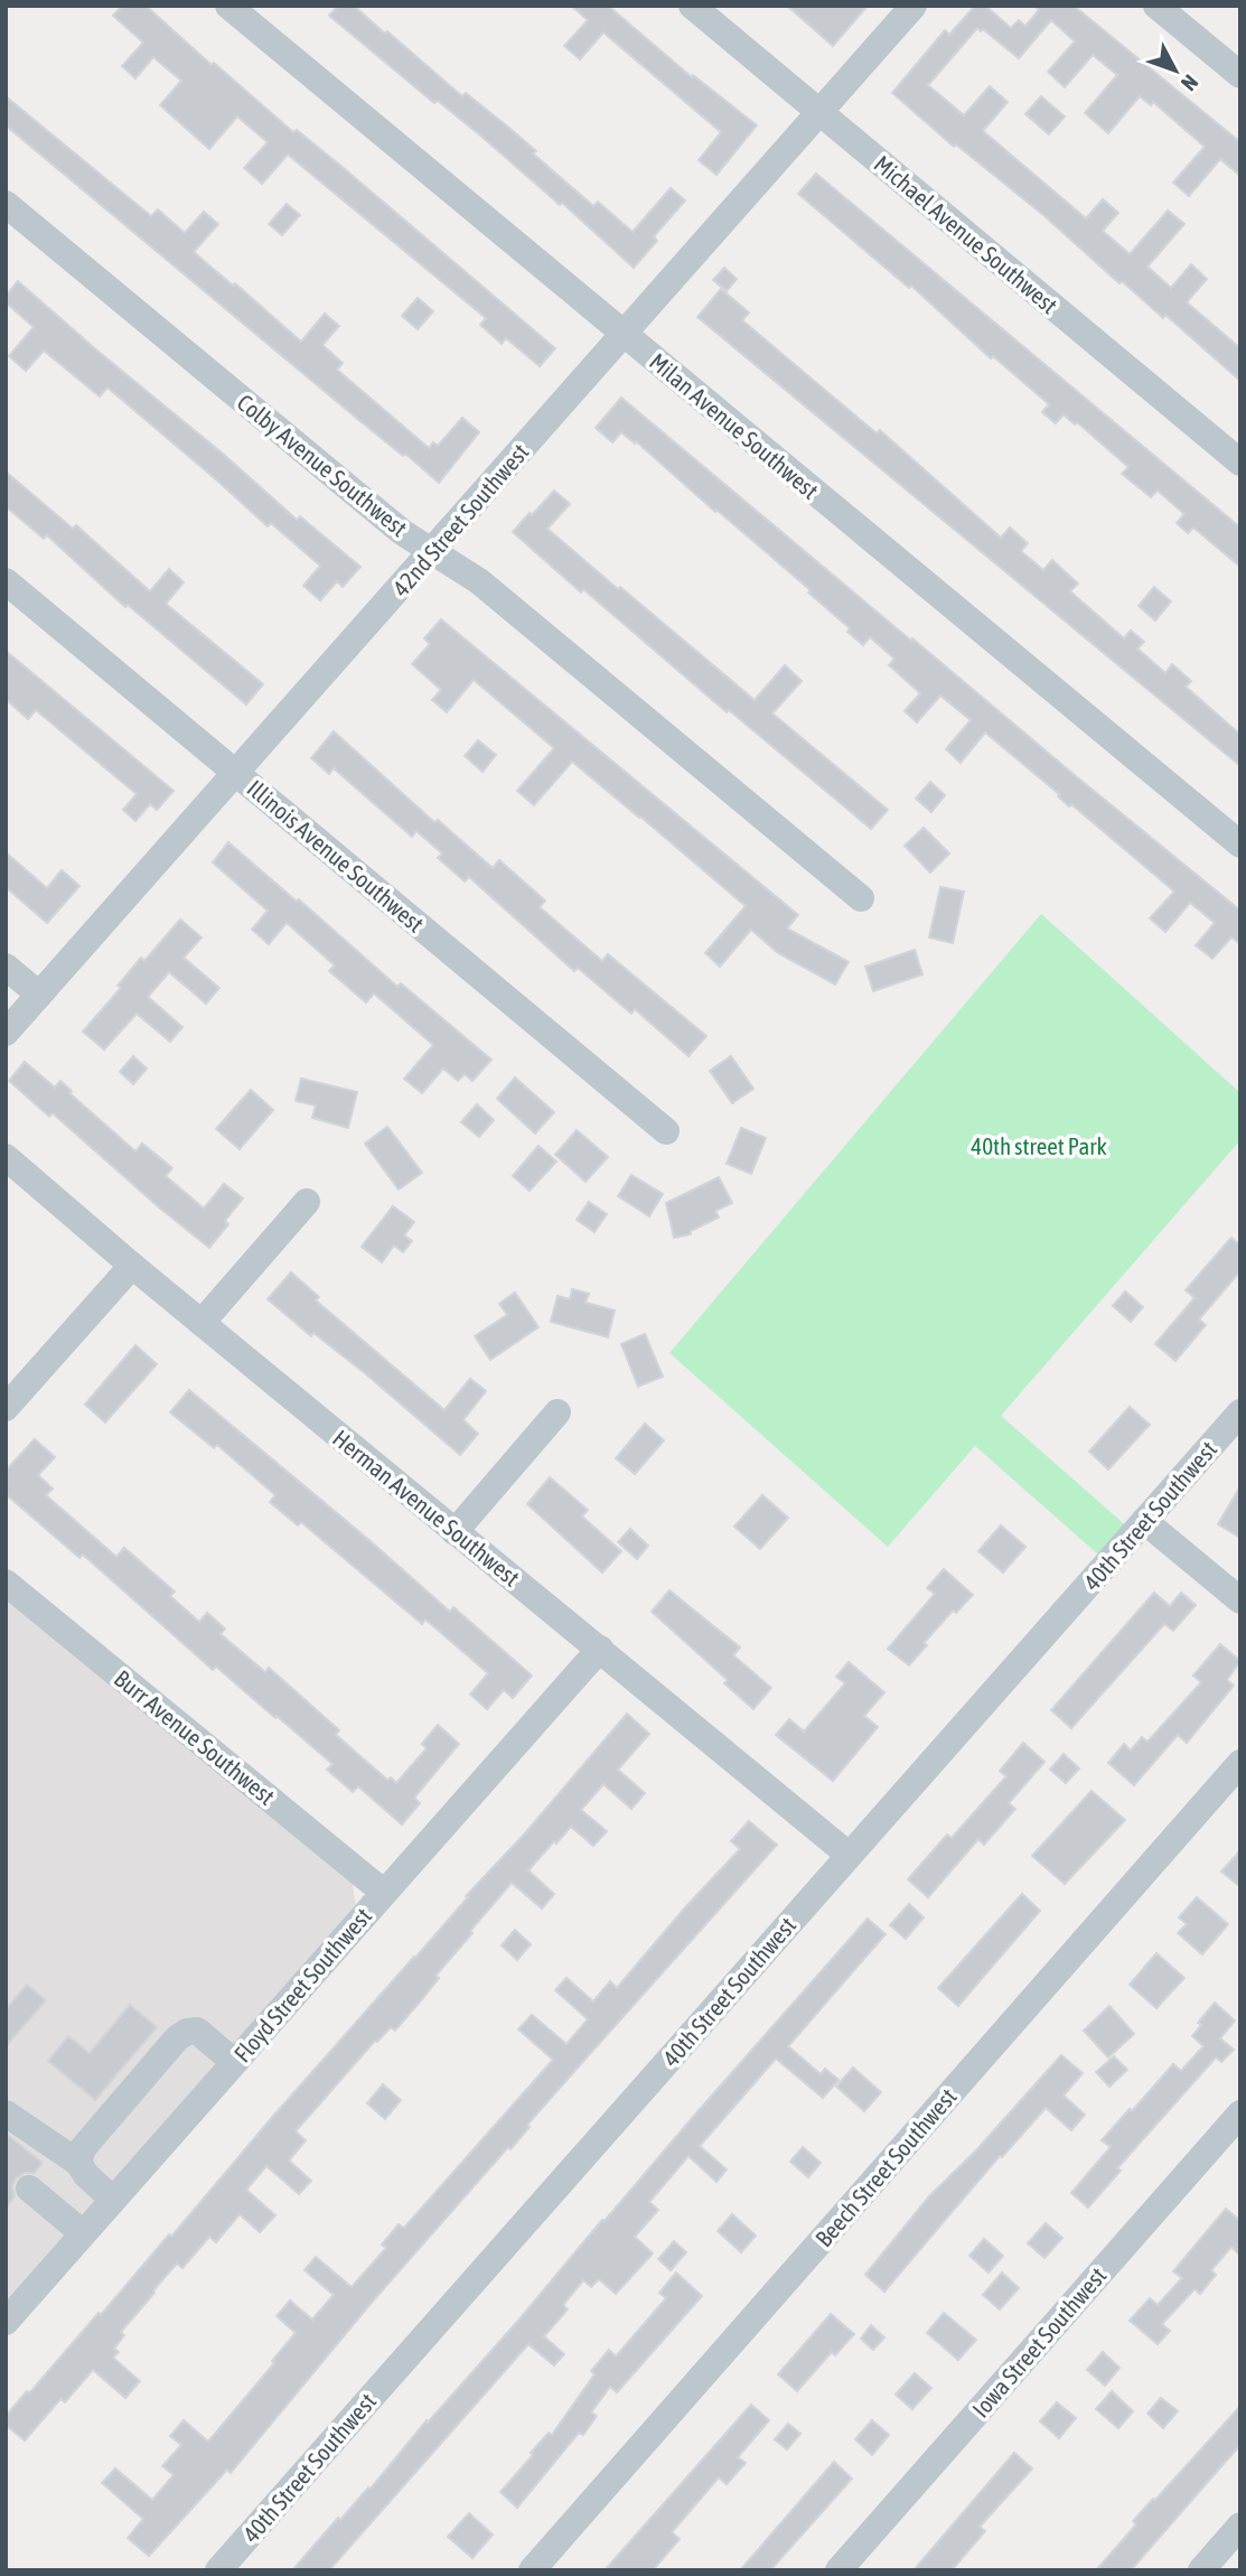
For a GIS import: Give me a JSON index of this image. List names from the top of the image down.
{
  "streets": {
    "street": [
      "Michael Avenue Southwest",
      "Milan Avenue Southwest",
      "Colby Avenue Southwest",
      "42nd Street Southwest",
      "Illinois Avenue Southwest",
      "Herman Avenue Southwest",
      "40th Street Southwest",
      "Burr Avenue Southwest",
      "Floyd Street Southwest",
      "Beech Street Southwest",
      "Iowa Street Southwest"
    ]
  },
  "crossings": [
    ["Michael Avenue Southwest", "42nd Street Southwest"],
    ["Milan Avenue Southwest", "42nd Street Southwest"],
    ["Colby Avenue Southwest", "42nd Street Southwest"],
    ["42nd Street Southwest", "Illinois Avenue Southwest"],
    ["Herman Avenue Southwest", "40th Street Southwest"],
    ["Herman Avenue Southwest", "Floyd Street Southwest"],
    ["Burr Avenue Southwest", "Floyd Street Southwest"]
  ],
  "parks": ["40th street Park"],
  "north": "bottom right"
}
